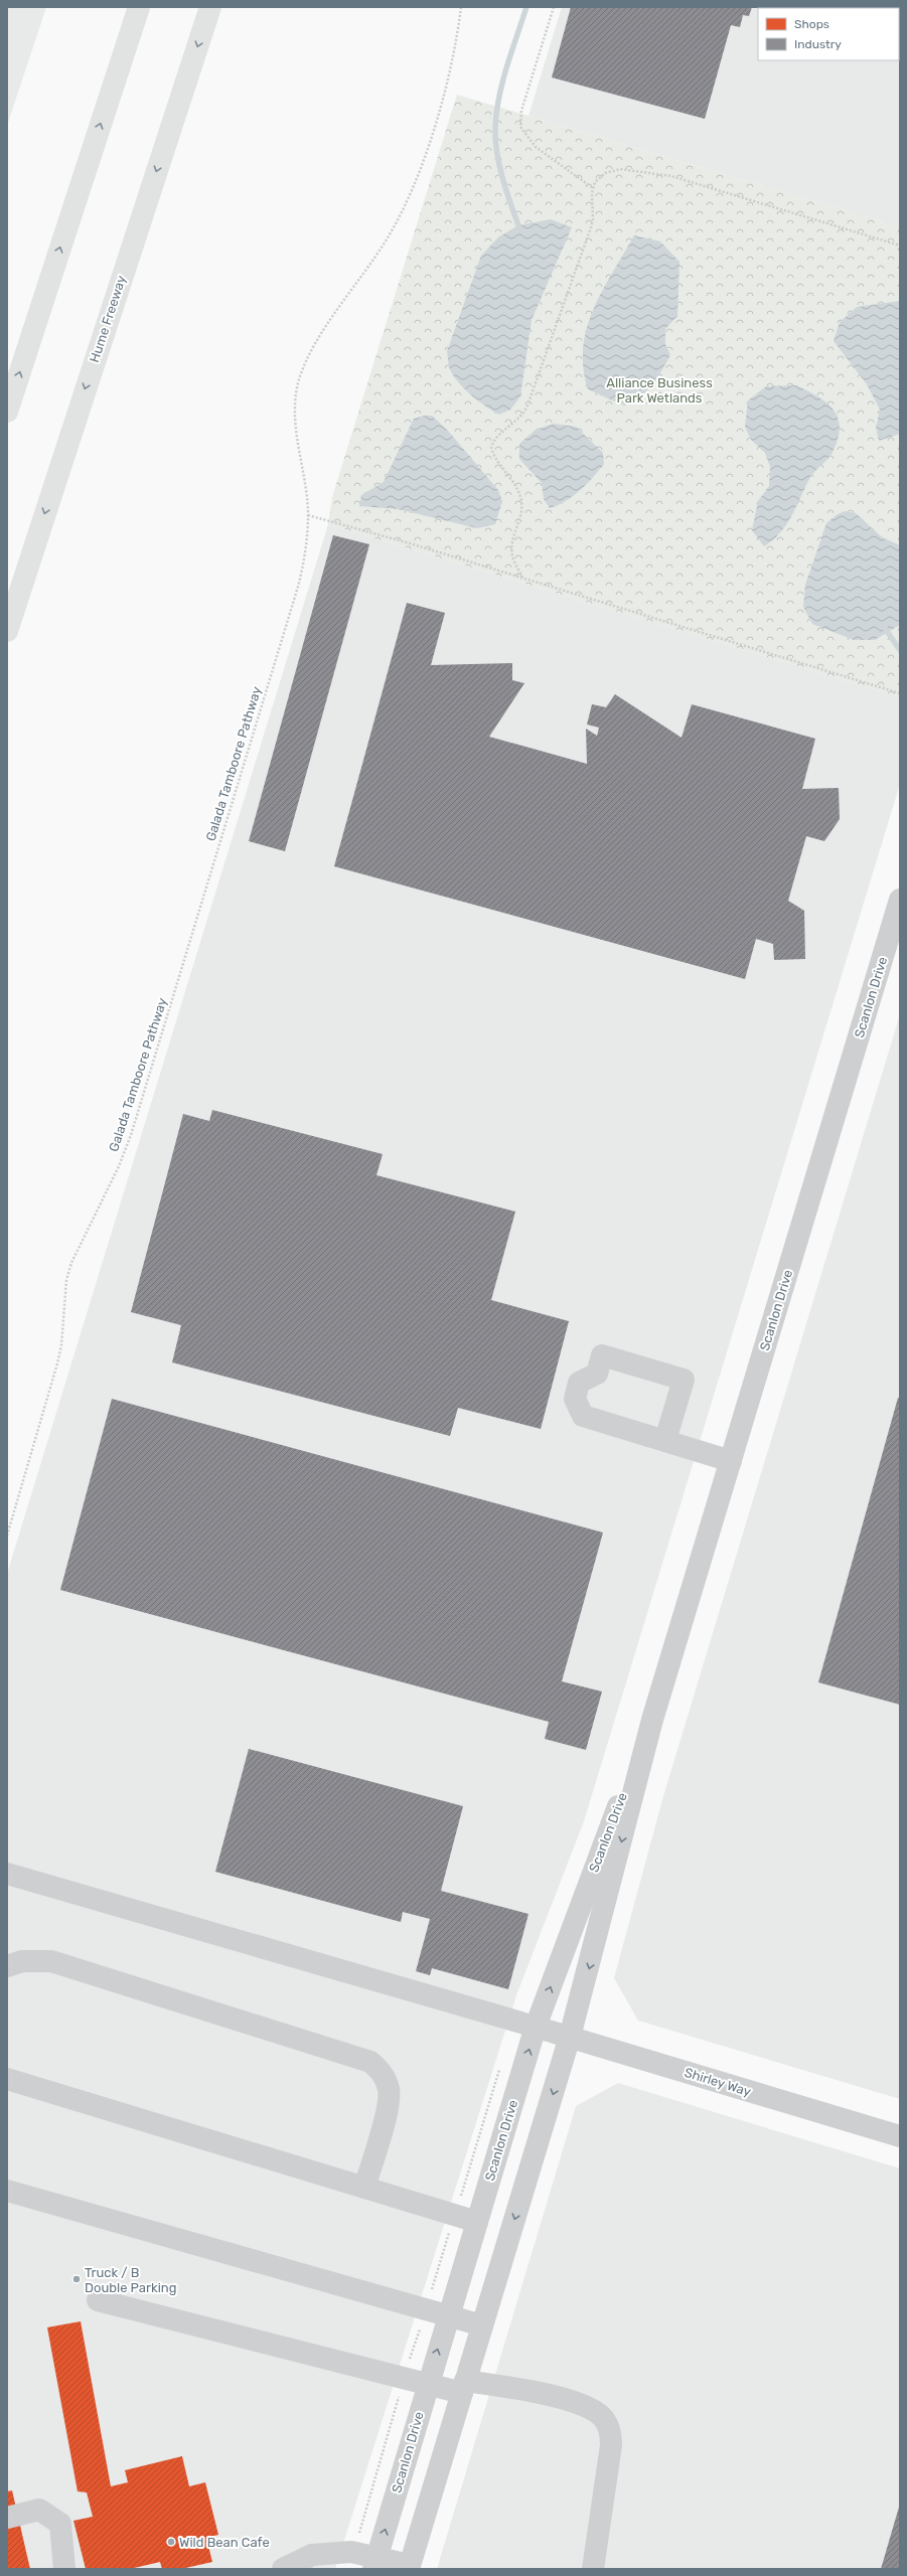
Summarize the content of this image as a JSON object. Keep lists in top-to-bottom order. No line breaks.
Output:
{"streets":{"highway":["Hume Freeway"],"street":["Scanlon Drive","Shirley Way"],"path":["Galada Tamboore Pathway"]},"crossings":[["Scanlon Drive","Shirley Way"]],"parks":["Alliance Business Park Wetlands"],"places":["Truck / B Double Parking","Wild Bean Cafe"],"legend":["Shops","Industry"]}
